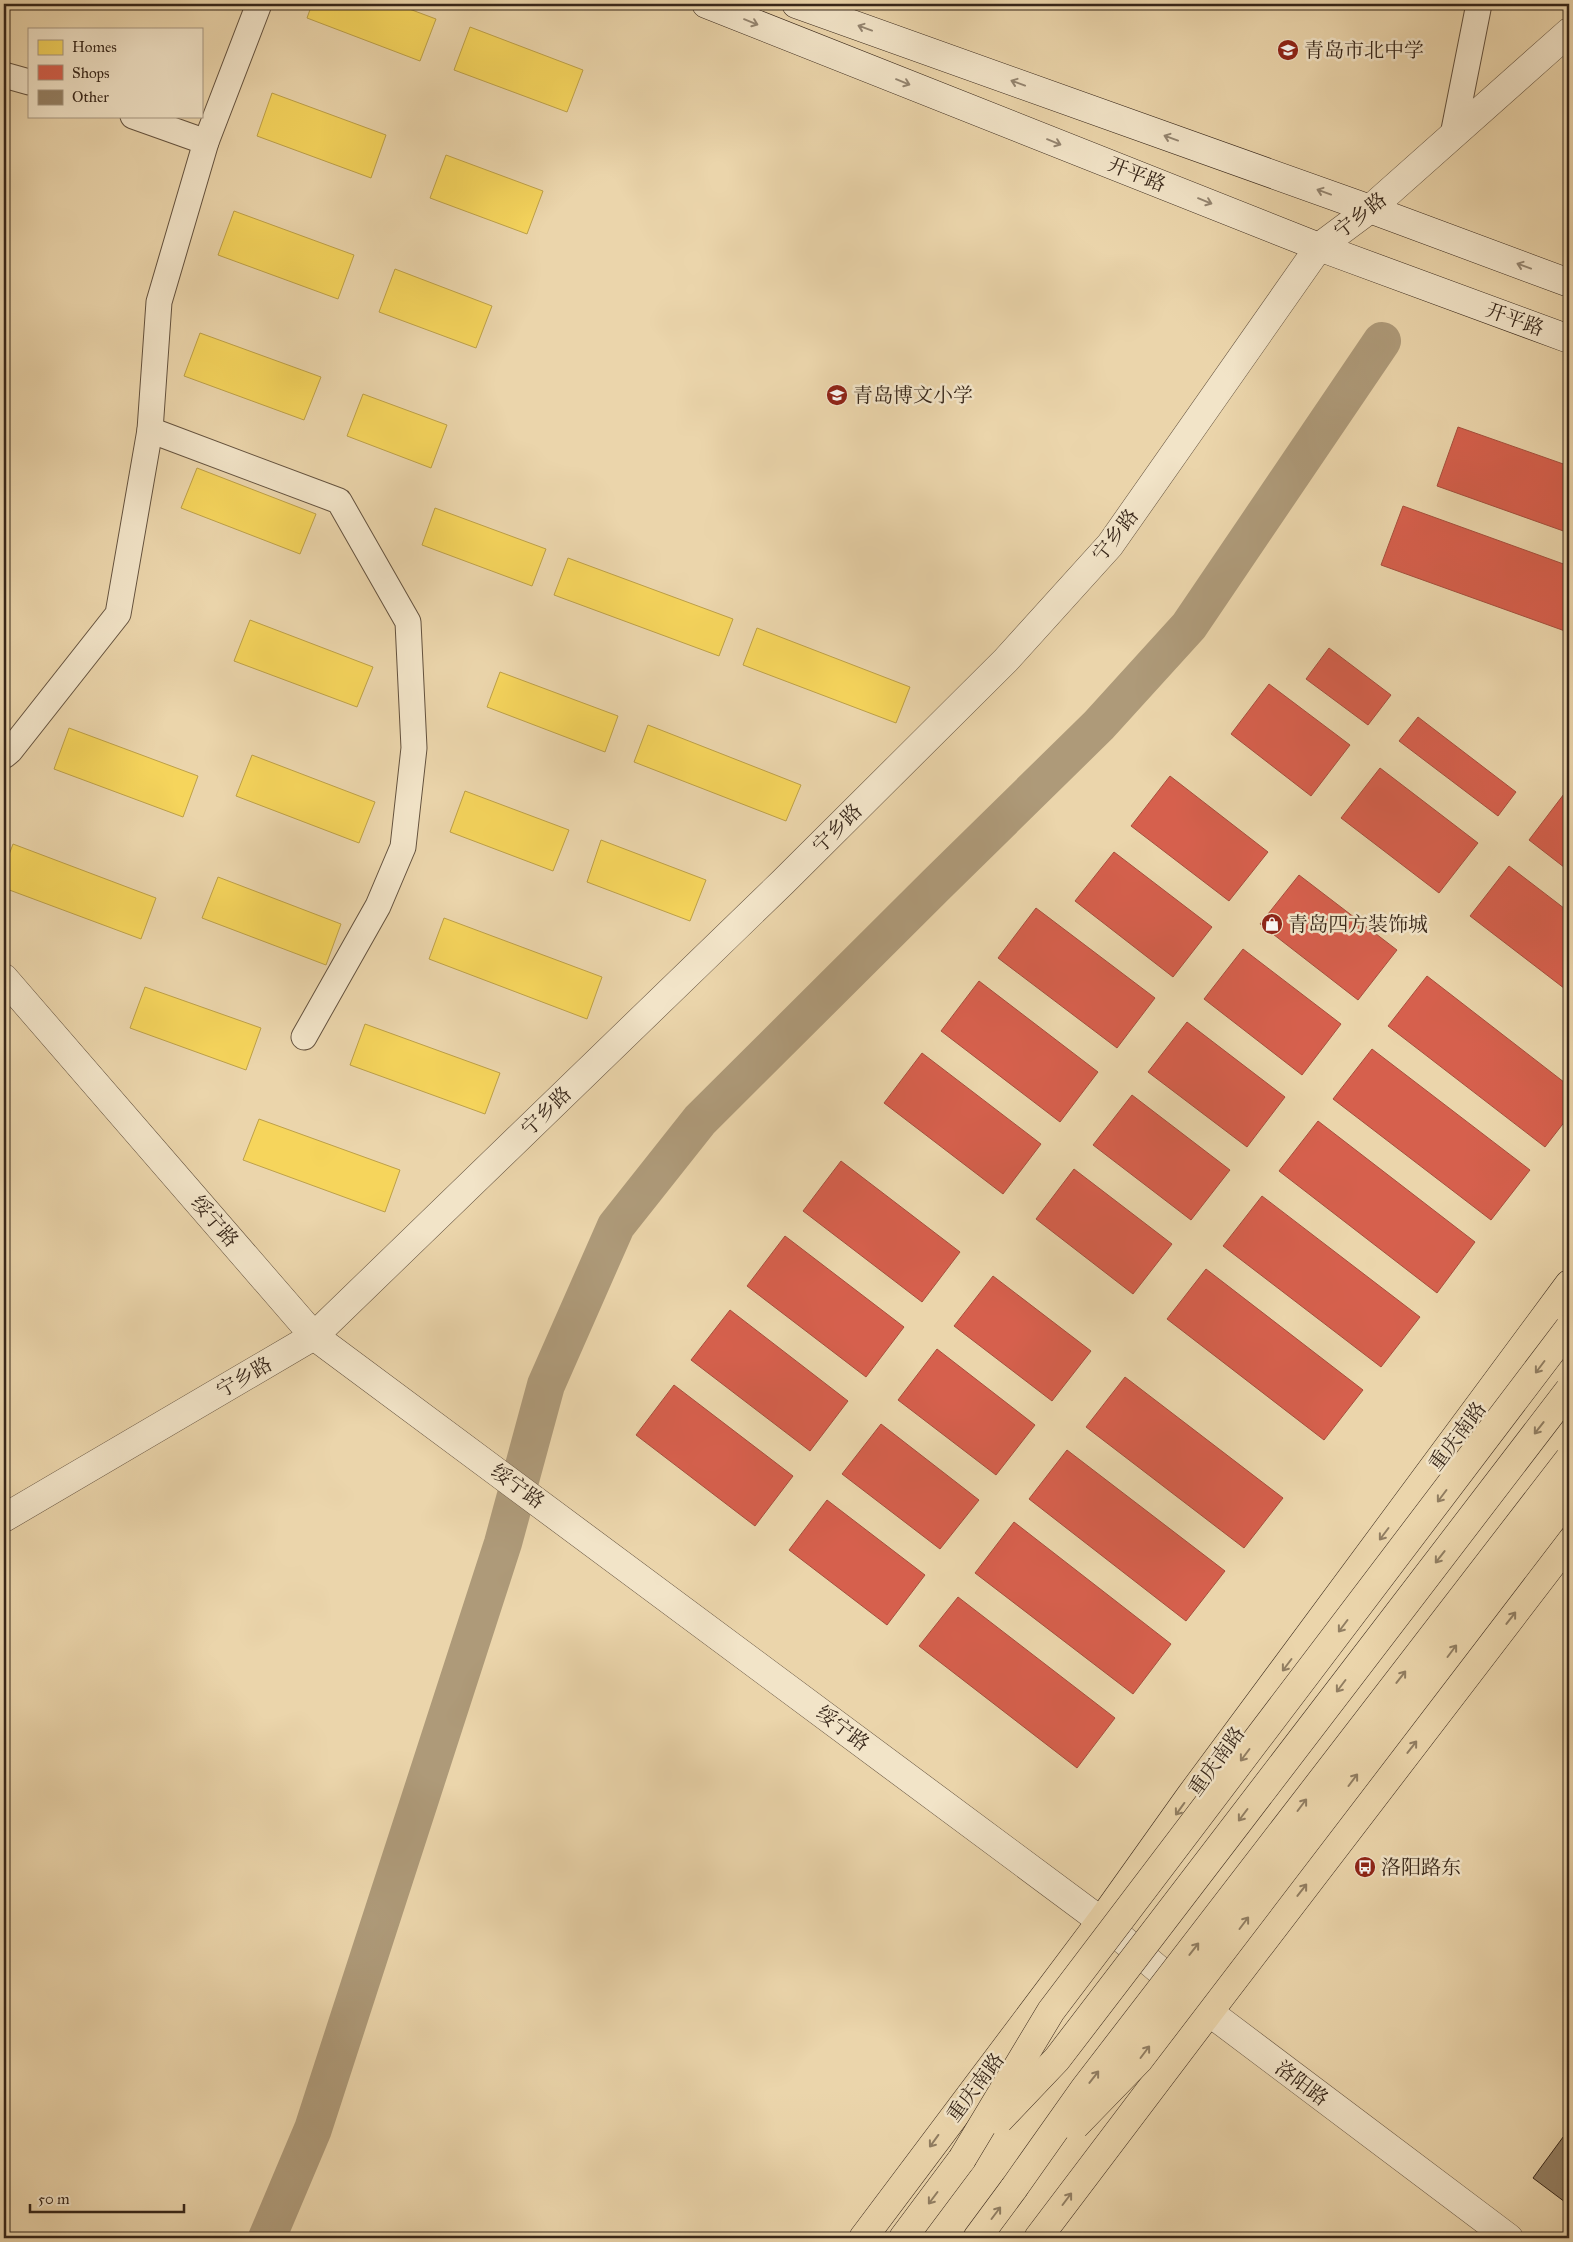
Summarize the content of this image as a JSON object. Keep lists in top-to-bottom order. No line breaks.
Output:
{"streets":{"main road":["重庆南路"],"street":["开平路","宁乡路","绥宁路","洛阳路"]},"crossings":[["开平路","宁乡路"],["宁乡路","绥宁路"],["绥宁路","重庆南路"],["绥宁路","洛阳路"],["重庆南路","洛阳路"]],"places":{"school or university":["青岛市北中学","青岛博文小学"],"shop":["青岛四方装饰城"],"bus stop":["洛阳路东"]},"legend":["Homes","Shops","Other"],"scale_bar":"50 m"}
